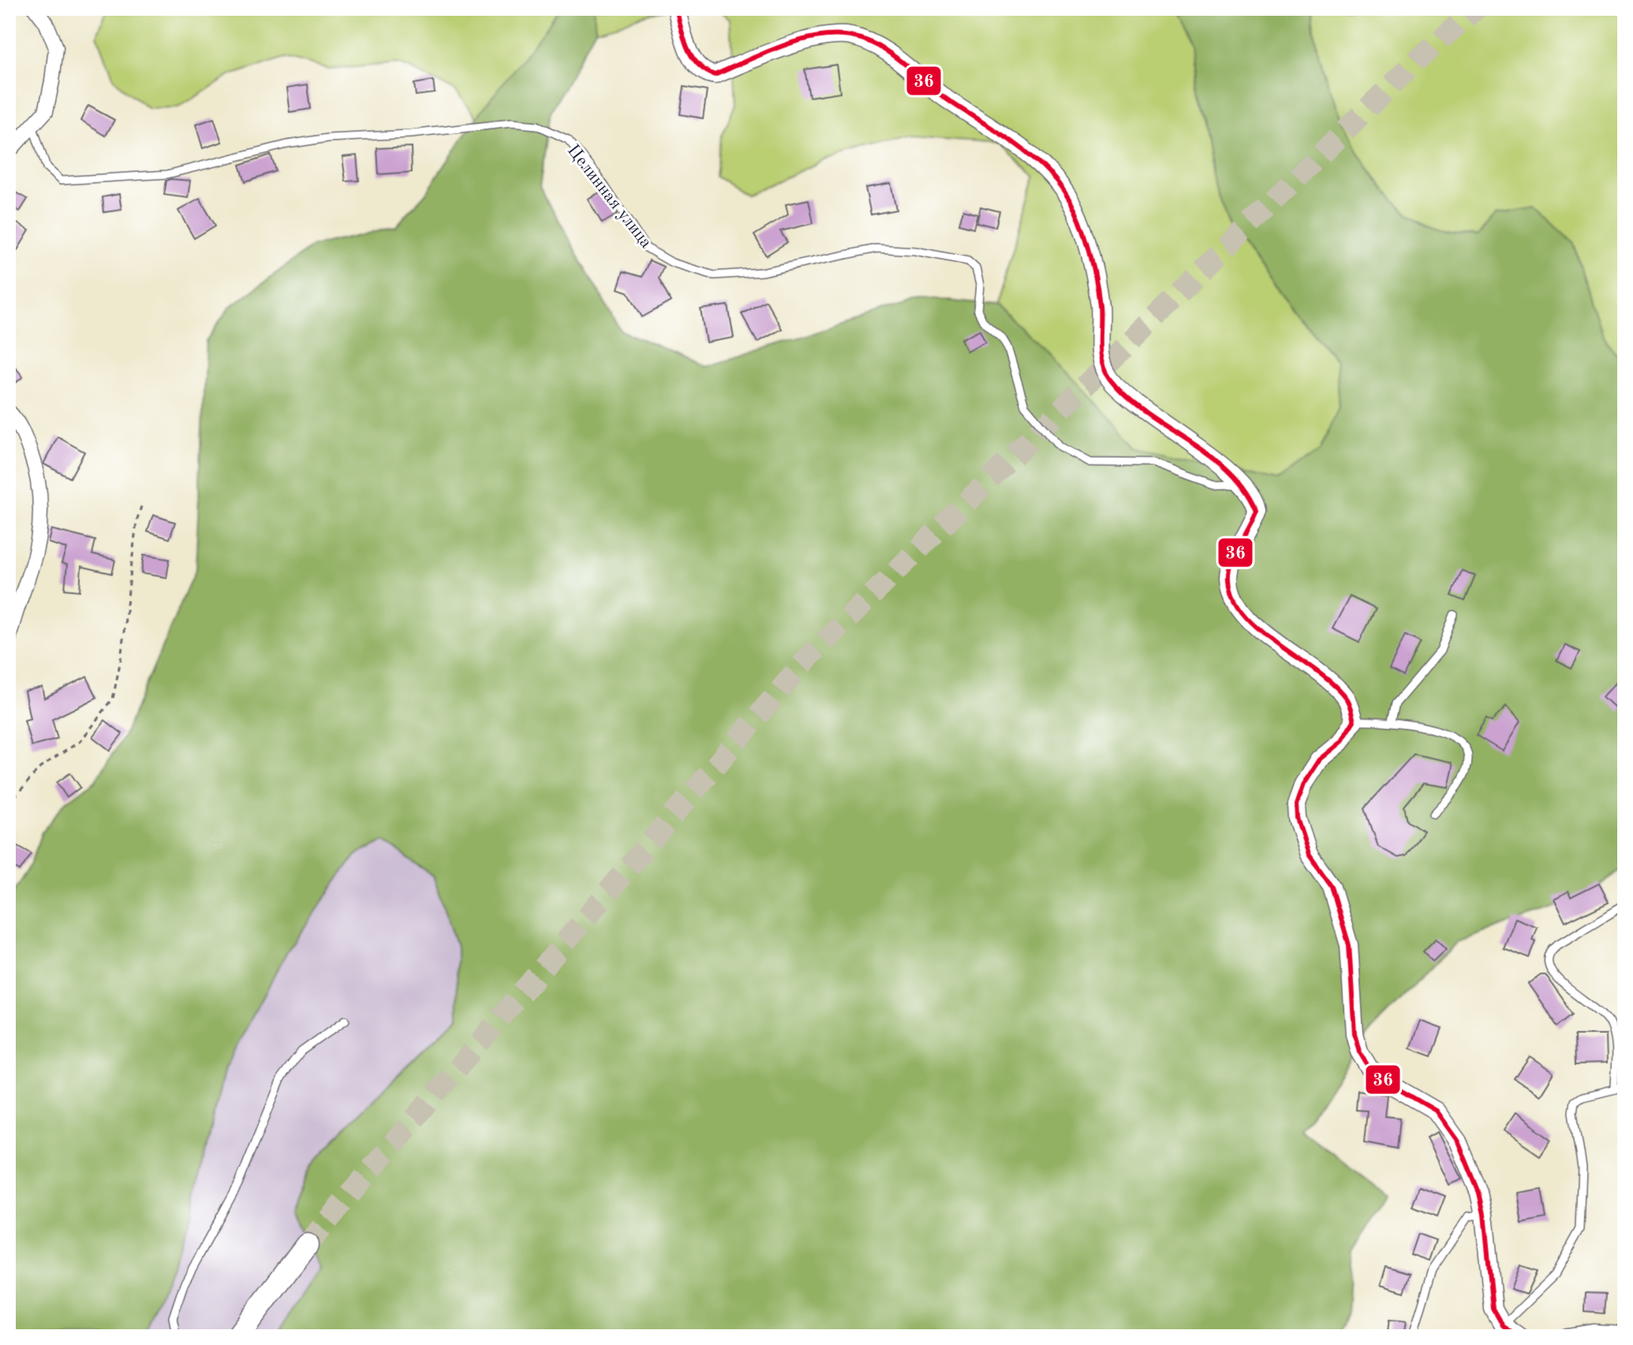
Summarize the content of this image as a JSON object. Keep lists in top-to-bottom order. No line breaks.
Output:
{"streets":{"lane":["Целинная улица"]},"lines":["transit line 36"]}
